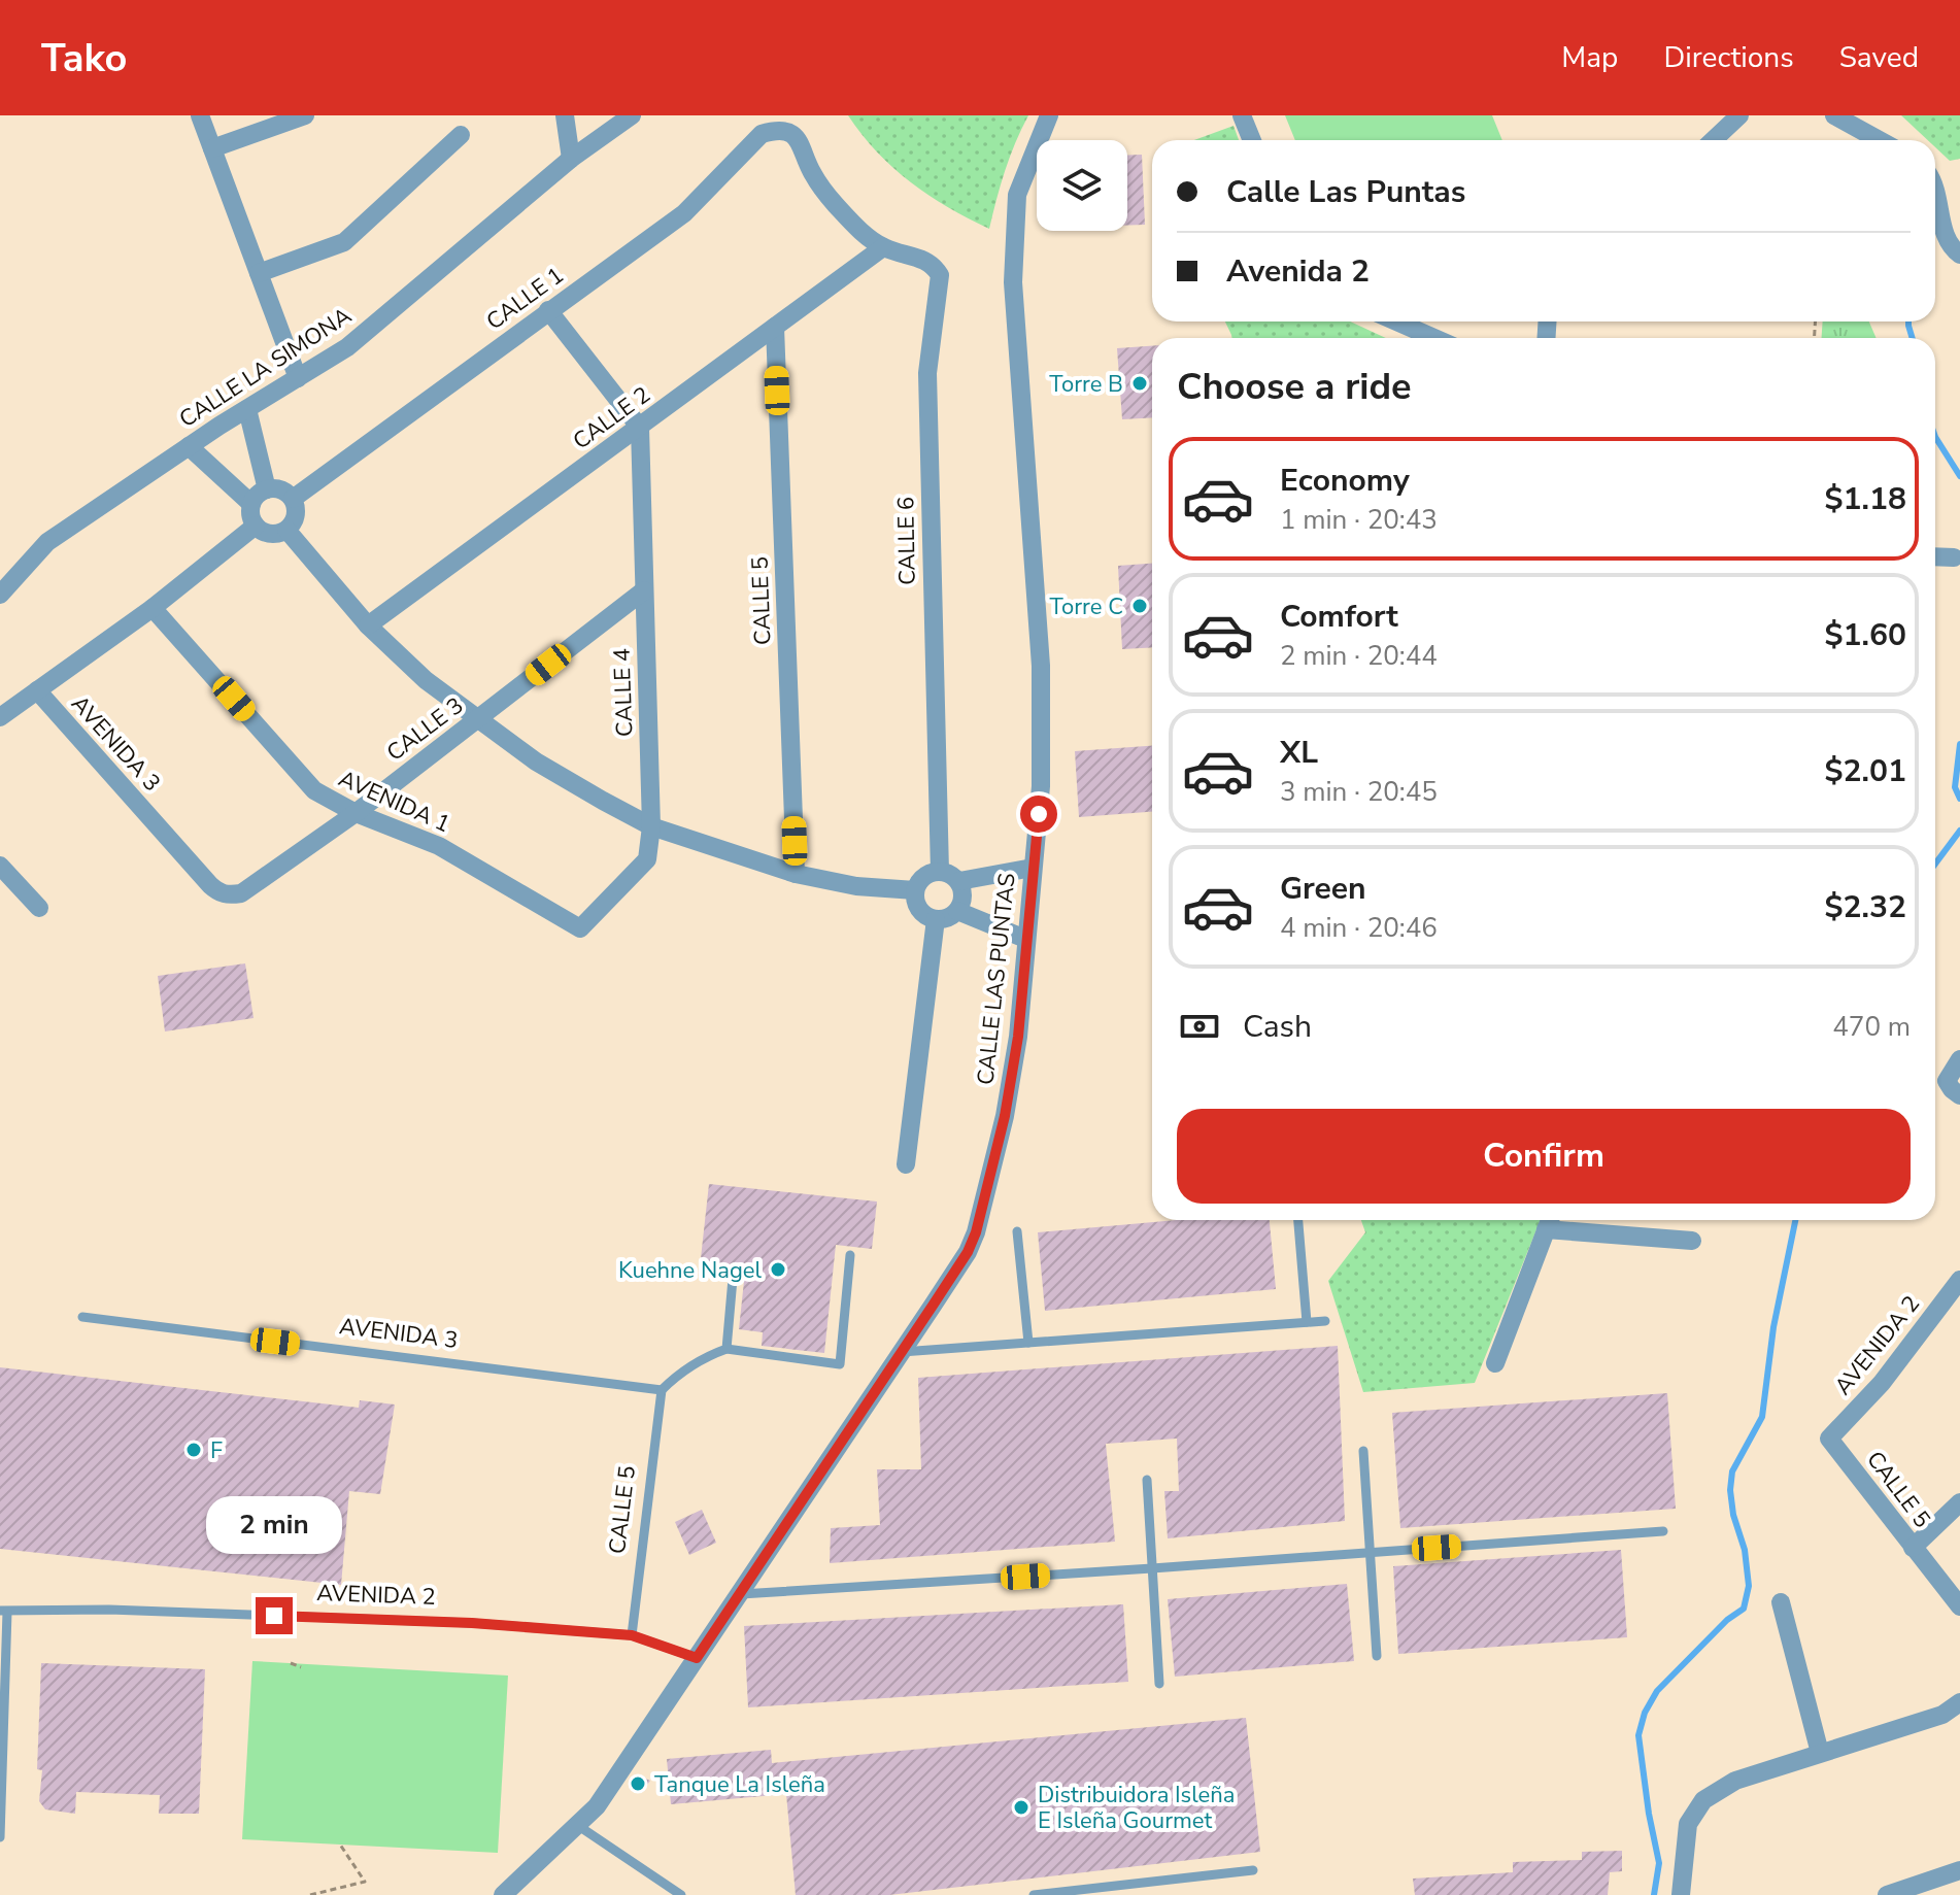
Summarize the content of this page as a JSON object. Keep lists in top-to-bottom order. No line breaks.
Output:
{"streets":{"street":["CALLE 1","CALLE LA SIMONA","CALLE 2","CALLE 6","CALLE 5","CALLE 4","CALLE 3","AVENIDA 3","AVENIDA 1","CALLE LAS PUNTAS","AVENIDA 2"]},"crossings":[["CALLE 1","CALLE 2"],["CALLE 1","CALLE 6"],["CALLE 2","CALLE 6"],["CALLE 2","CALLE 5"],["CALLE 2","CALLE 4"],["CALLE 5","AVENIDA 3"],["CALLE 5","AVENIDA 2"],["CALLE 4","CALLE 3"],["CALLE 4","AVENIDA 1"],["CALLE 3","AVENIDA 3"],["CALLE 3","AVENIDA 1"],["CALLE LAS PUNTAS","AVENIDA 2"]],"places":["Torre B","Torre C","Kuehne Nagel","F","Tanque La Isleña","Distribuidora Isleña E Isleña Gourmet"],"page":{"header":"Tako","nav":["Map","Directions","Saved"],"banner":["Calle Las Puntas","Avenida 2"],"heading":"Choose a ride","list":[{"name":"Economy","note":"1 min · 20:43","value":"$1.18"},{"name":"Comfort","note":"2 min · 20:44","value":"$1.60"},{"name":"XL","note":"3 min · 20:45","value":"$2.01"},{"name":"Green","note":"4 min · 20:46","value":"$2.32"}],"pay":["Cash","470 m"],"buttons":"Confirm","bubble":"2 min"}}
